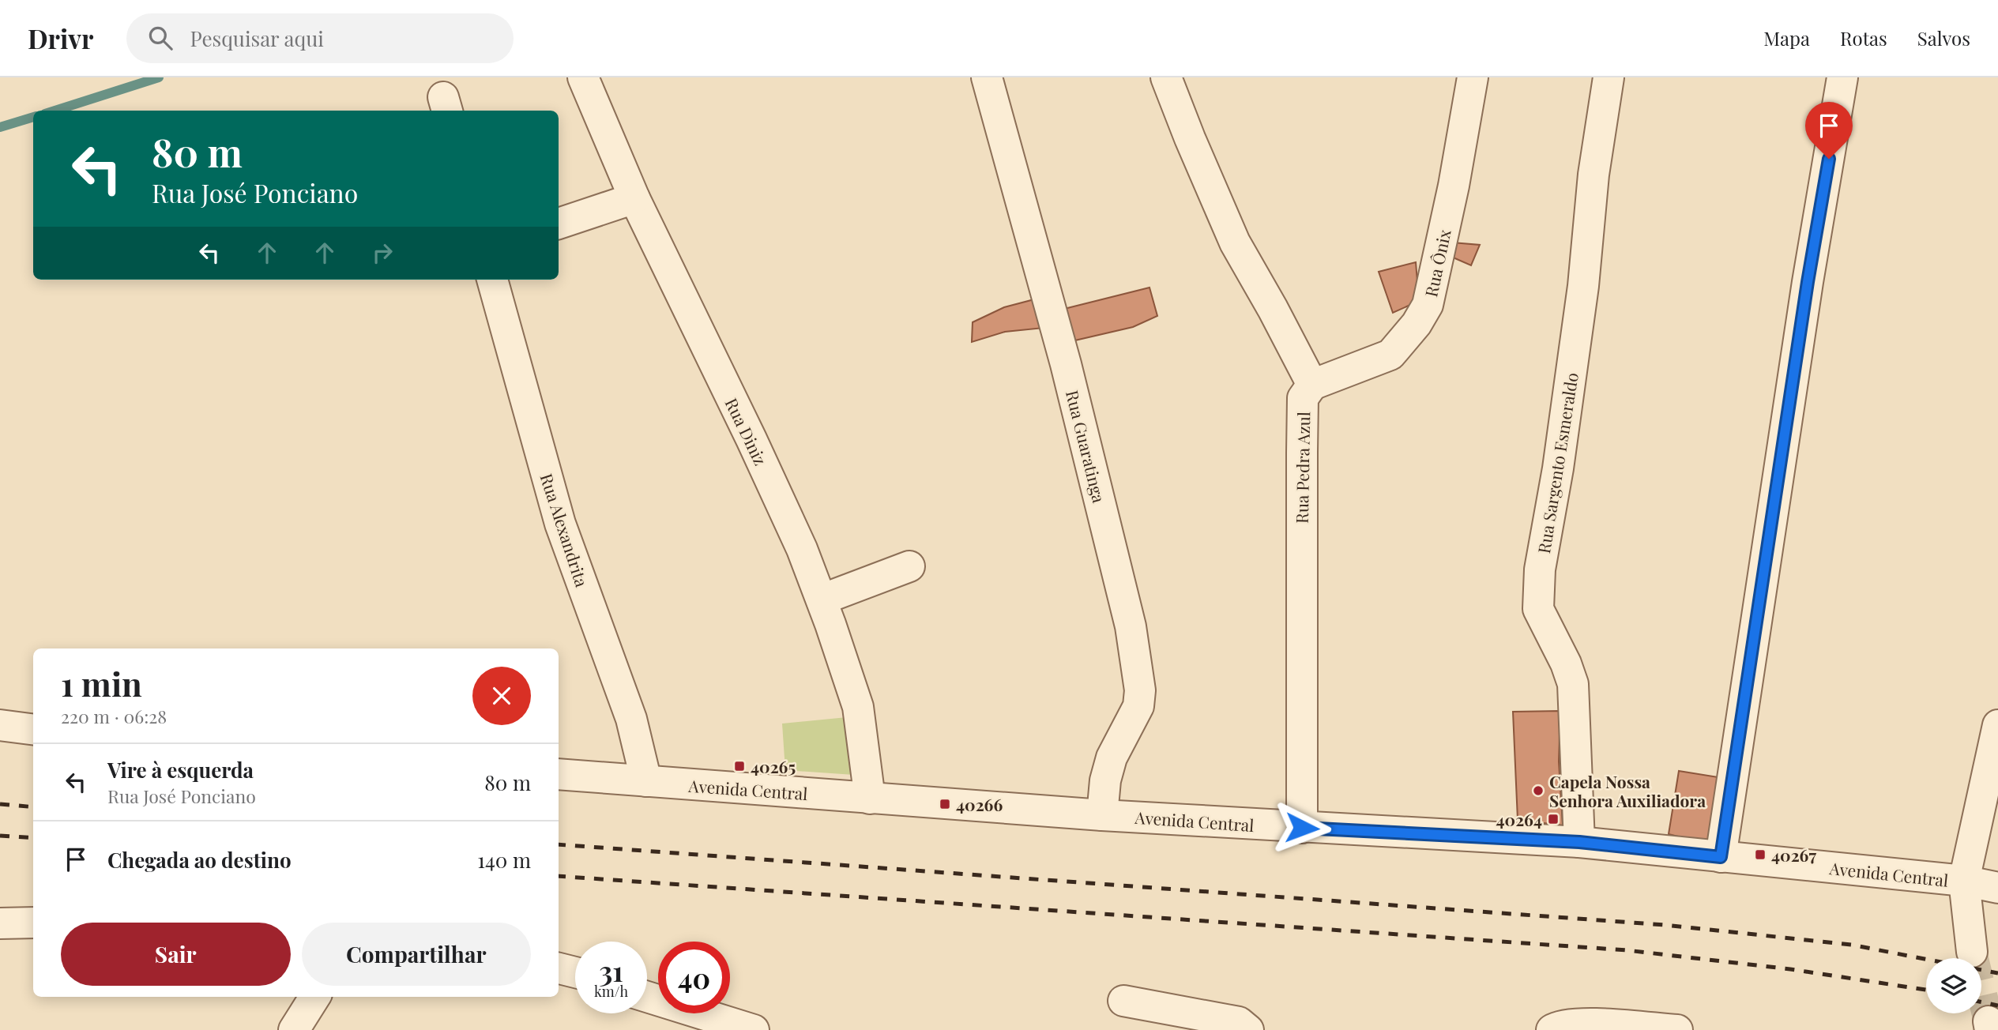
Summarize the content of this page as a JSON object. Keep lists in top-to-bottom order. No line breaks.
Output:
{"streets":{"street":["Rua Ônix","Rua Diniz","Rua Guaratinga","Rua Sargento Esmeraldo","Rua Pedra Azul","Rua Alexandrita","Avenida Central"]},"crossings":[["Rua Ônix","Rua Pedra Azul"],["Rua Diniz","Avenida Central"],["Rua Guaratinga","Avenida Central"],["Rua Sargento Esmeraldo","Avenida Central"],["Rua Pedra Azul","Avenida Central"],["Rua Alexandrita","Avenida Central"]],"places":{"transit":["40265","40266","40264","40267"],"other":["Capela Nossa Senhora Auxiliadora"]},"page":{"header":"Drivr","search":"Pesquisar aqui","nav":["Mapa","Rotas","Salvos"],"turn":["80 m","Rua José Ponciano"],"heading":["1 min","220 m · 06:28"],"list":[{"name":"Vire à esquerda","note":"Rua José Ponciano","value":"80 m"},{"name":"Chegada ao destino","value":"140 m"}],"buttons":["Sair","Compartilhar"],"speed":"31 km/h","limit":"40"}}
